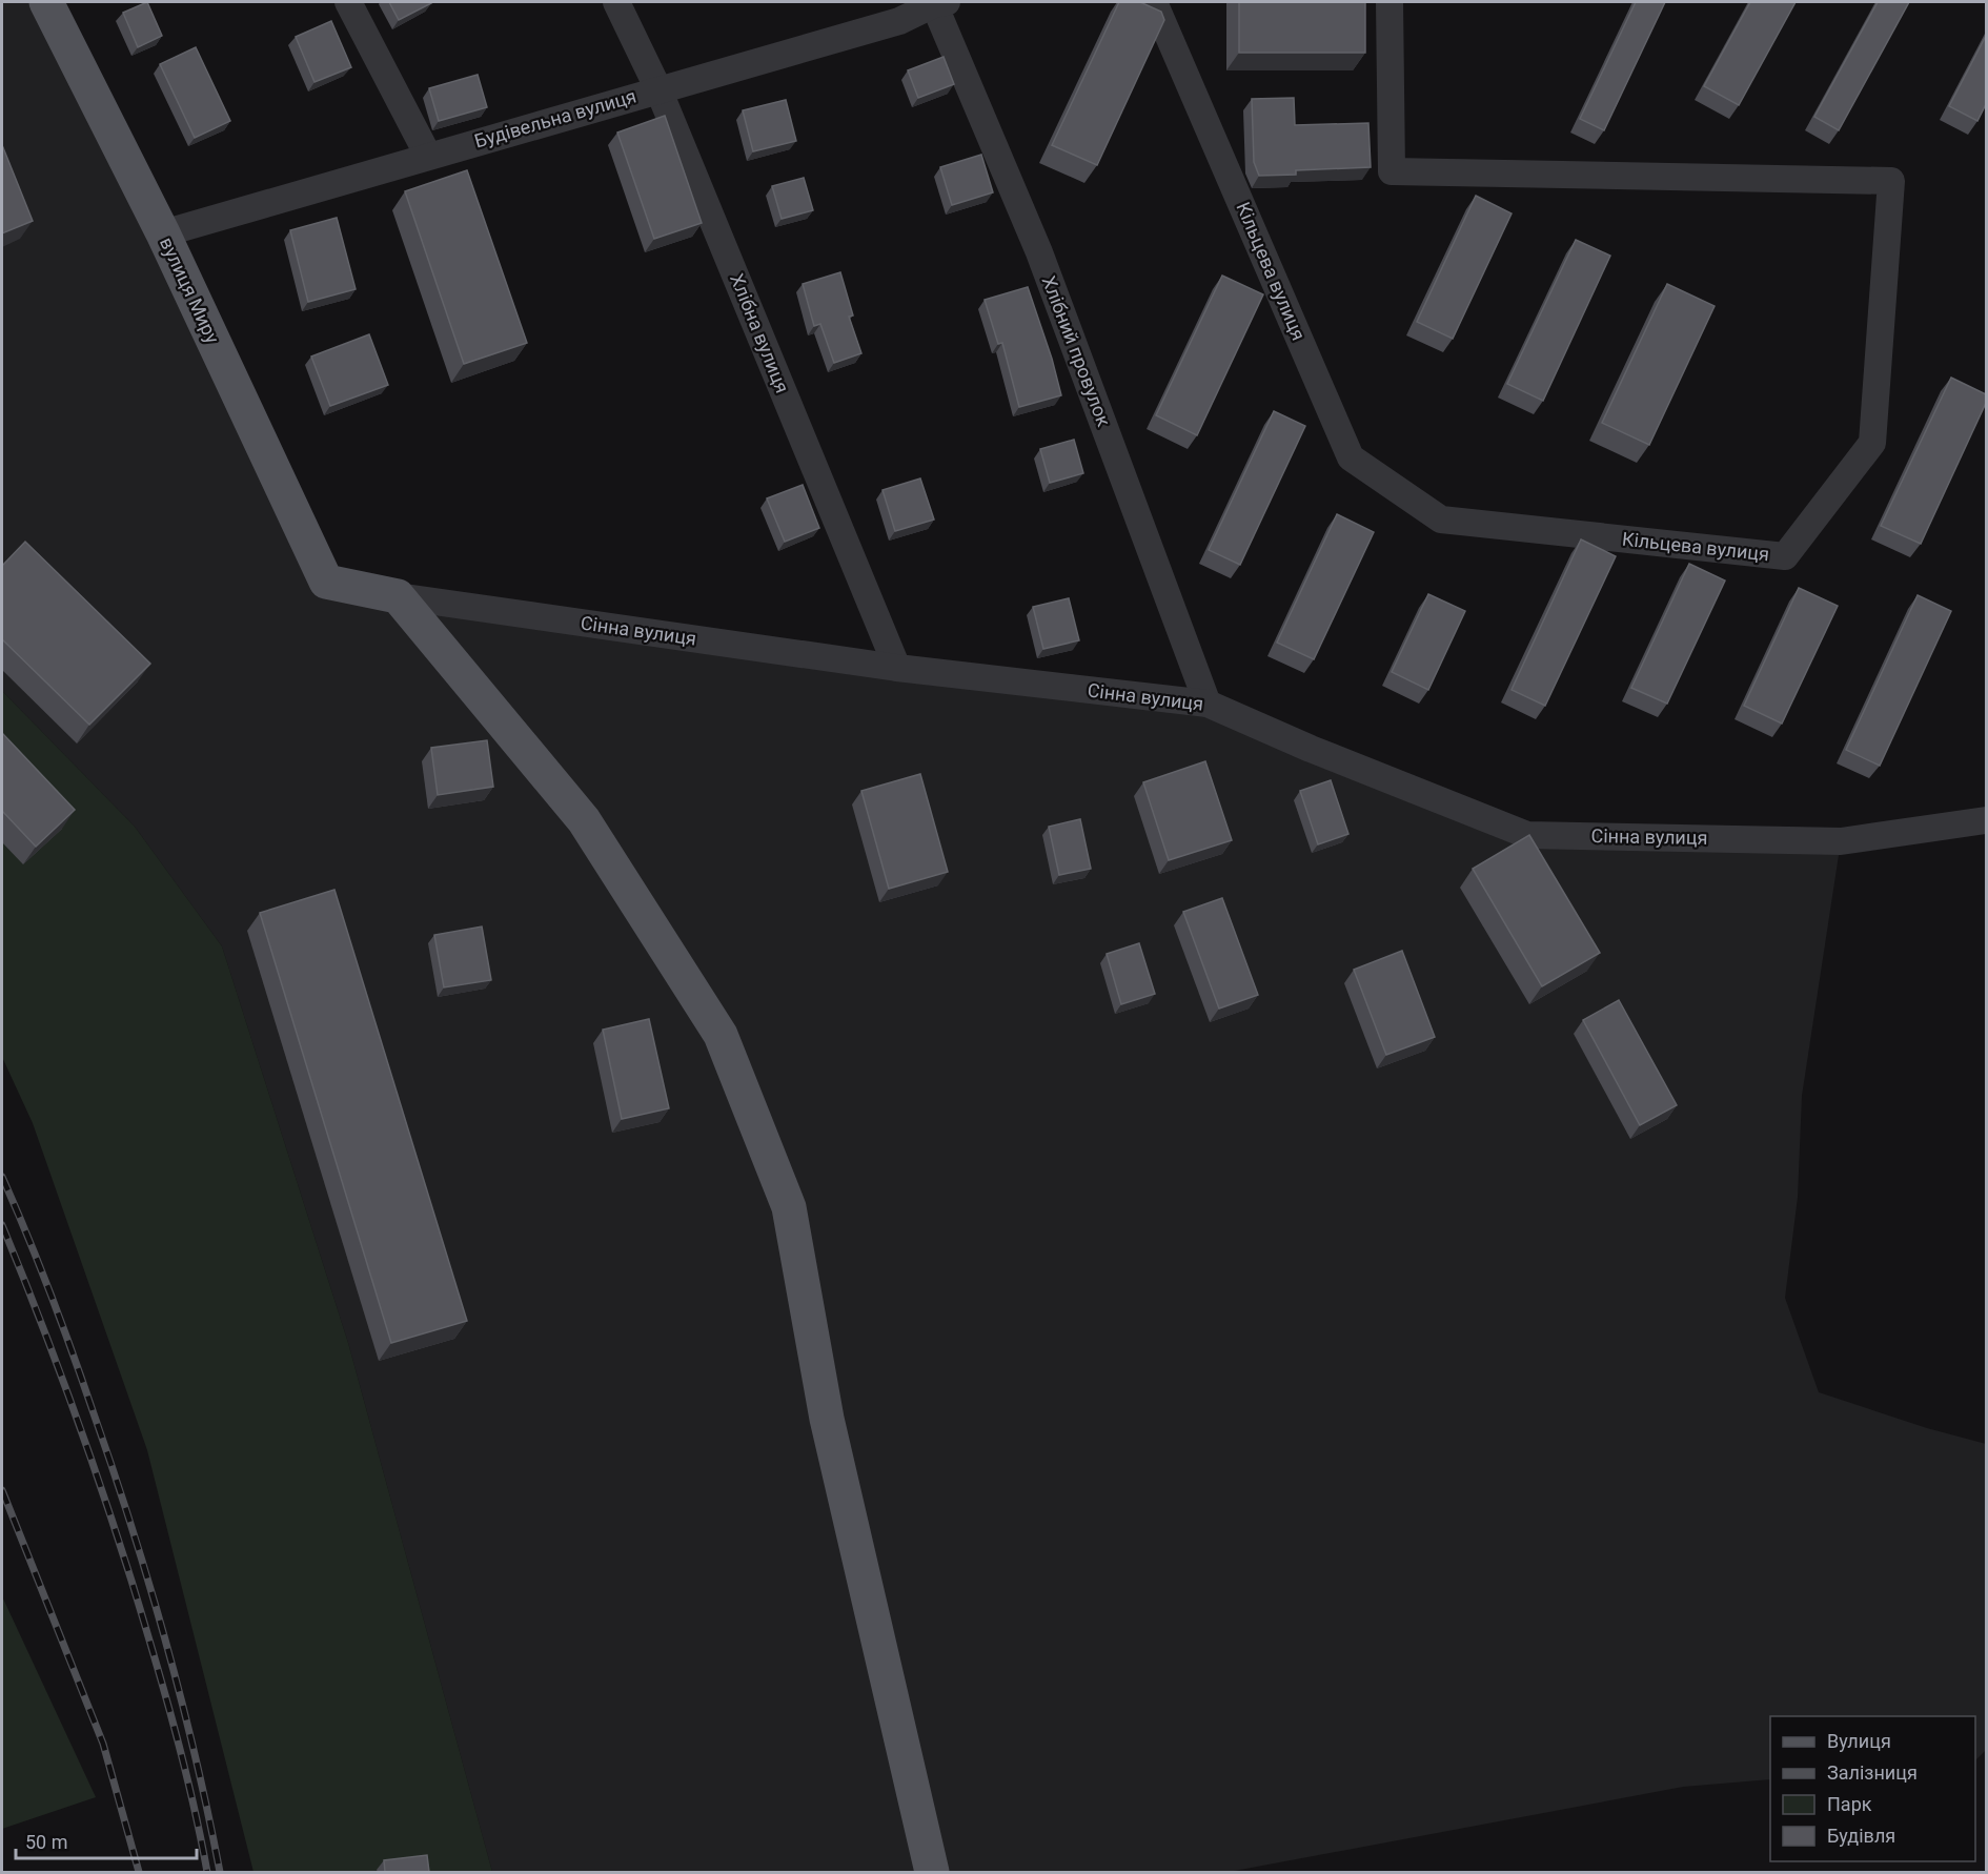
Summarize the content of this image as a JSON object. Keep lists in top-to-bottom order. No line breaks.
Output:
{"streets":{"main road":["вулиця Миру"],"street":["Будівельна вулиця","Кільцева вулиця","Хлібна вулиця","Хлібний провулок","Сінна вулиця"]},"crossings":[["Будівельна вулиця","вулиця Миру"],["Будівельна вулиця","Хлібна вулиця"],["Будівельна вулиця","Хлібний провулок"],["вулиця Миру","Сінна вулиця"],["Хлібна вулиця","Сінна вулиця"],["Хлібний провулок","Сінна вулиця"]],"legend":["Вулиця","Залізниця","Парк","Будівля"],"scale_bar":"50 m"}
